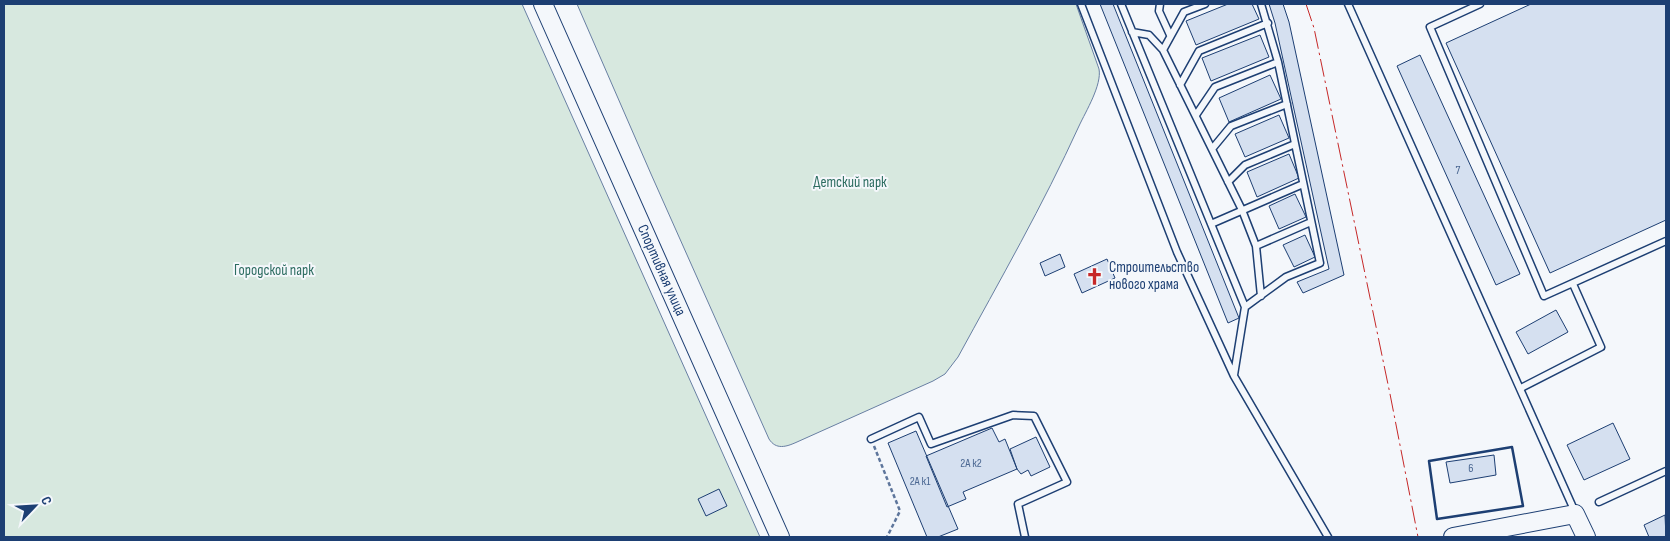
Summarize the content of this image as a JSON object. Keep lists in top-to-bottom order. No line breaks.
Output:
{"streets":{"street":["Спортивная улица"]},"parks":["Детский парк","Городской парк"],"places":{"church":["Строительство нового храма"]},"house_numbers":["7","2А к2","6","2А к1"],"north":"top right"}
